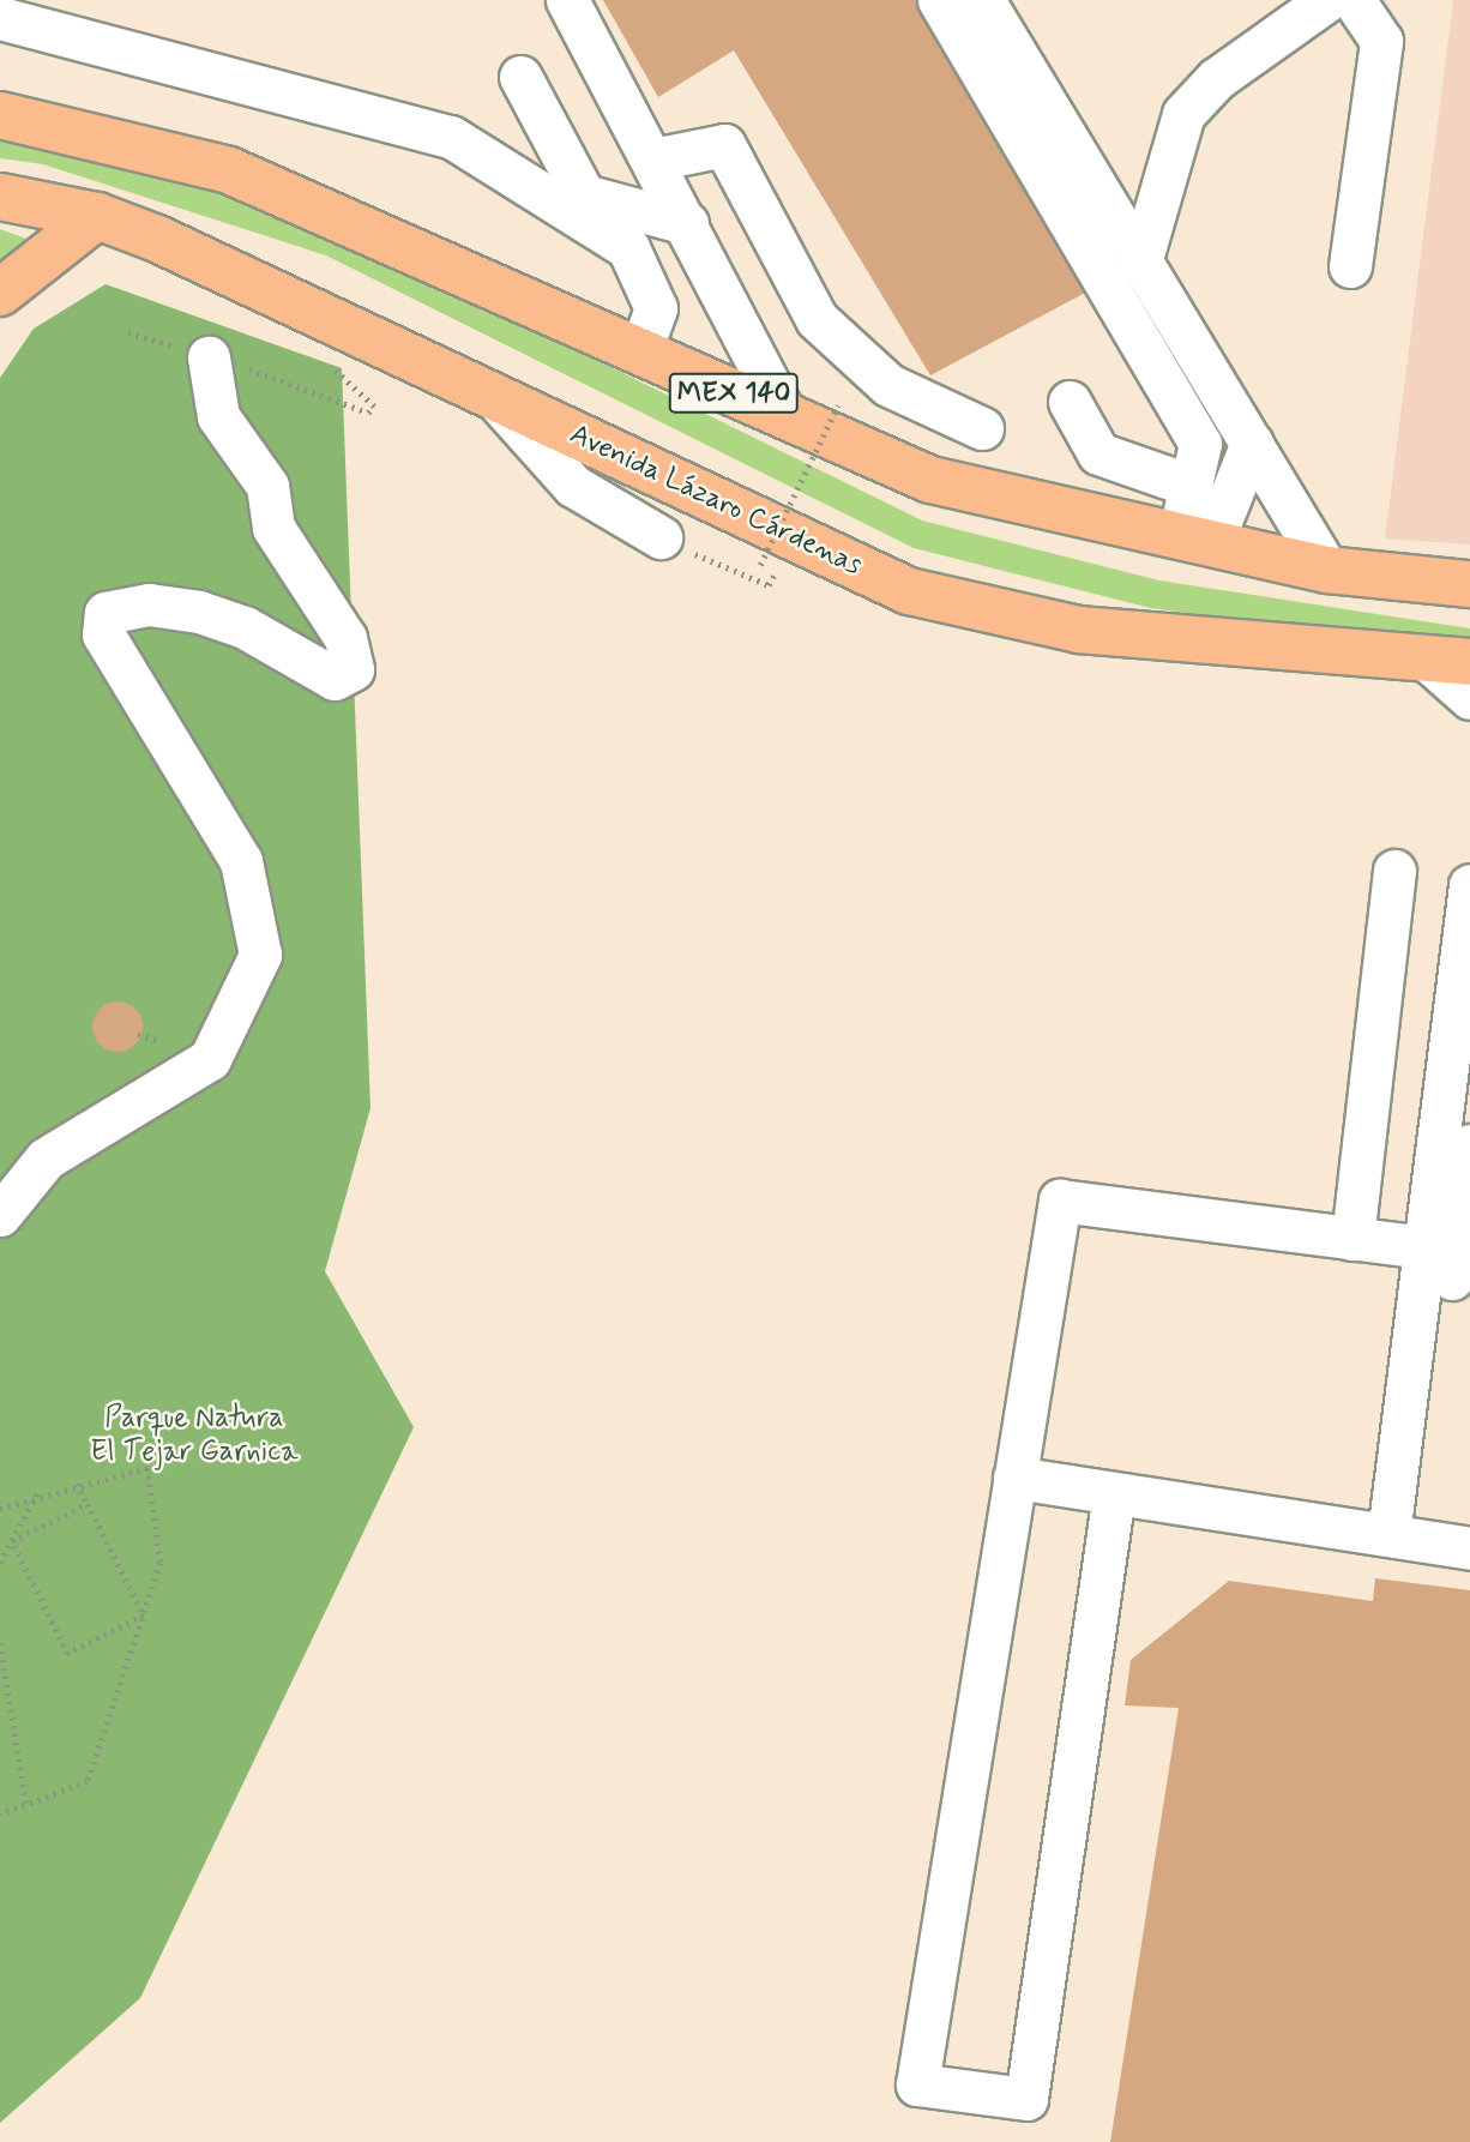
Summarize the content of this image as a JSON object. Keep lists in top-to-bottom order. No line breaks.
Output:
{"streets":{"highway":["MEX 140","Avenida Lázaro Cárdenas"]},"parks":["Parque Natura El Tejar Garnica"]}
